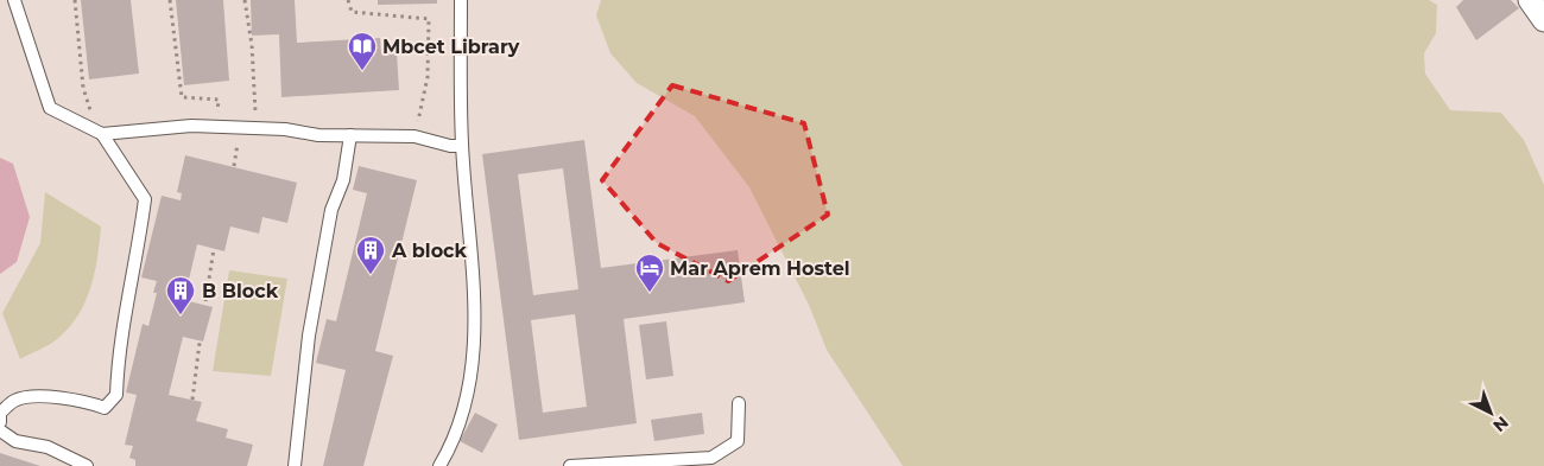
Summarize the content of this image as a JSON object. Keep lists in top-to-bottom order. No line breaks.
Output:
{"places":{"library":["Mbcet Library"],"building":["A block","B Block"],"hotel":["Mar Aprem Hostel"]},"north":"bottom right"}
